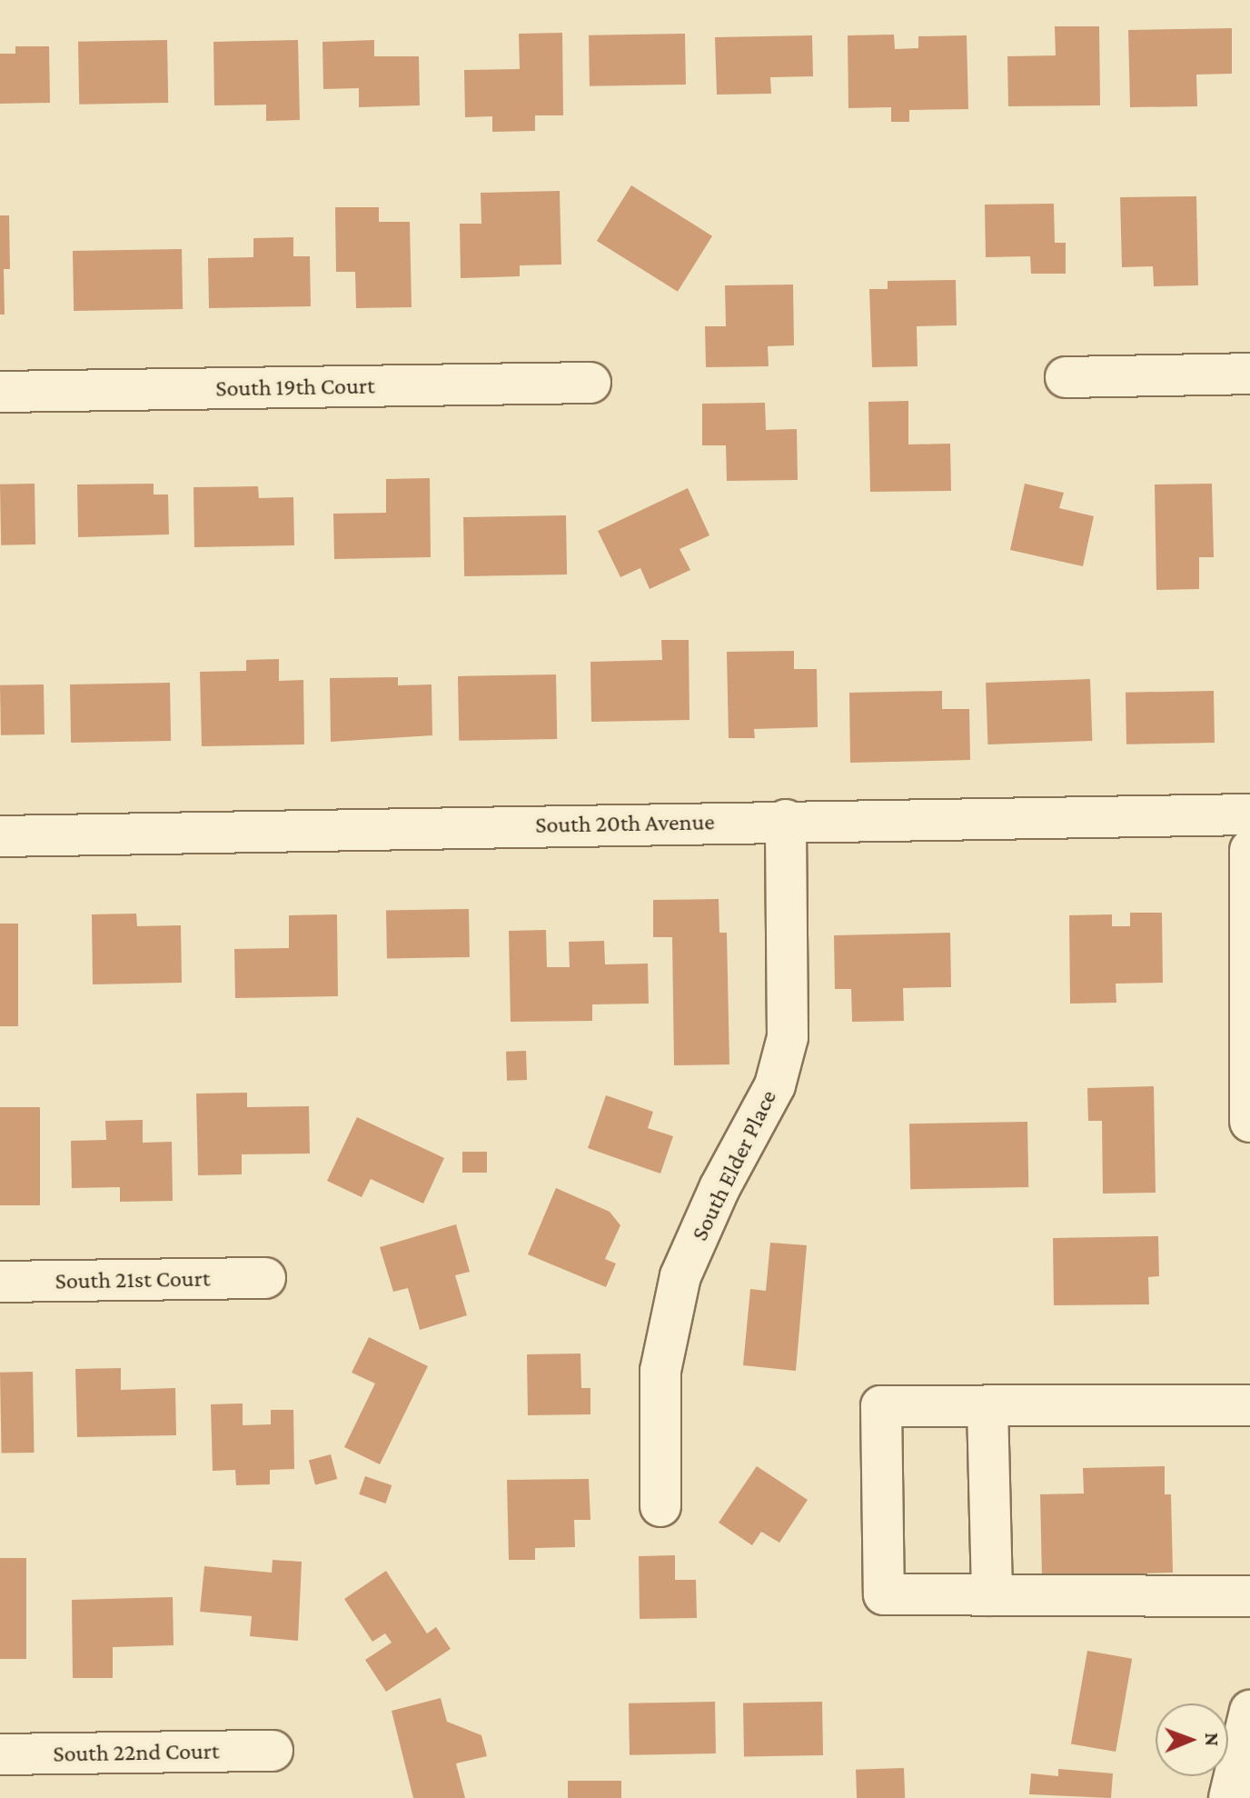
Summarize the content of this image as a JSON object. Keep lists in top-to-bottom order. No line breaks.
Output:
{"streets":{"street":["South 19th Court","South 20th Avenue","South Elder Place","South 21st Court","South 22nd Court"]},"crossings":[["South 20th Avenue","South Elder Place"]],"north":"right"}
